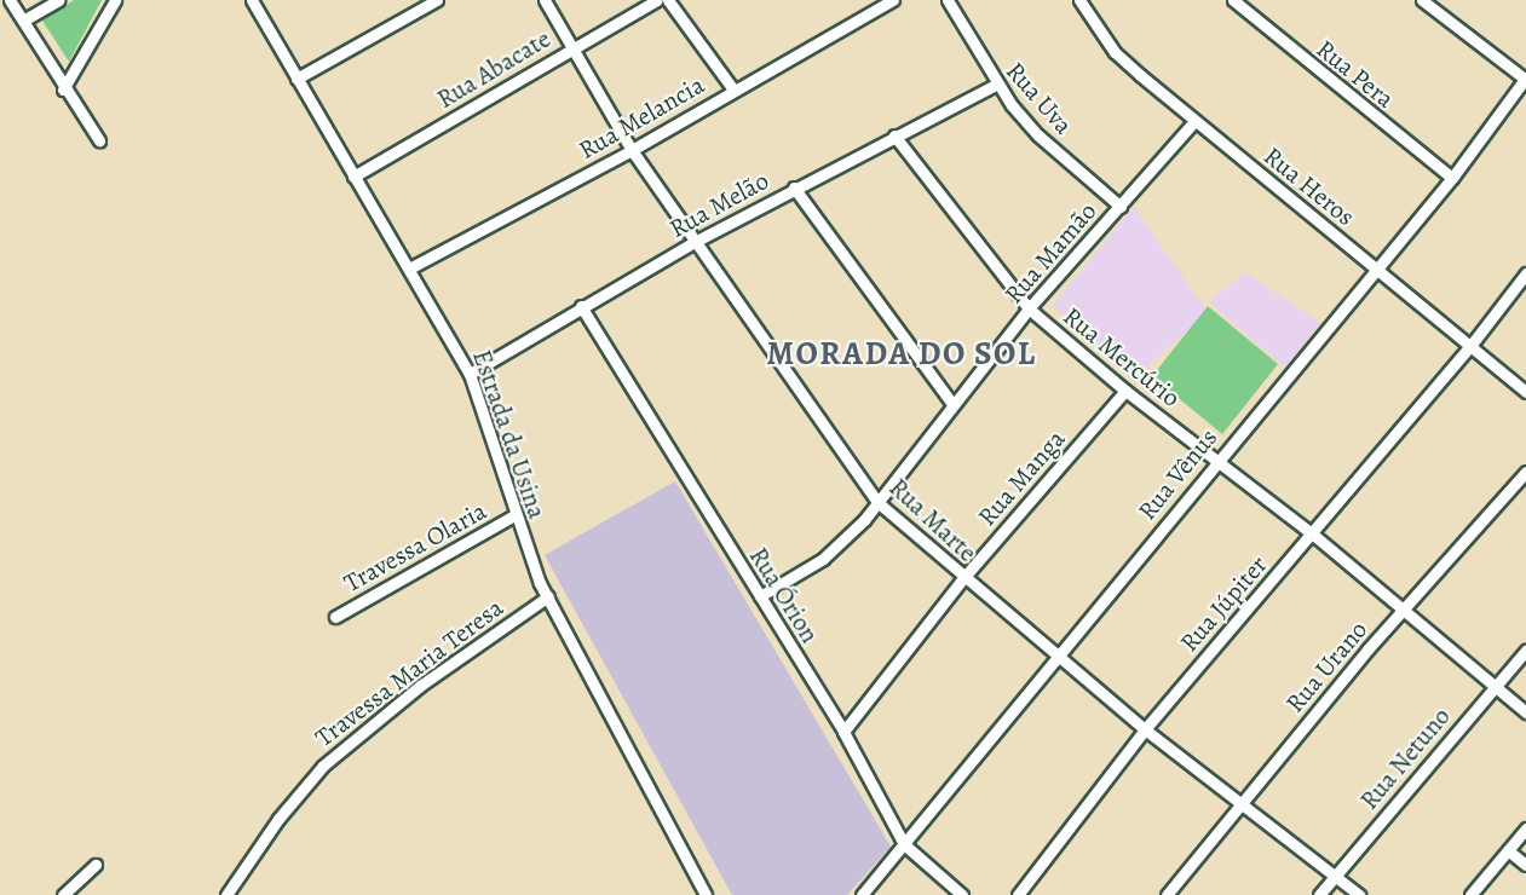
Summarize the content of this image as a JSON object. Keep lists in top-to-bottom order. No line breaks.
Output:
{"streets":{"street":["Rua Abacate","Rua Pera","Rua Uva","Rua Melancia","Rua Heros","Rua Melão","Rua Mamão","Rua Mercúrio","Estrada da Usina","Rua Vênus","Rua Manga","Rua Marte","Travessa Olaria","Rua Órion","Rua Júpiter","Rua Urano","Travessa Maria Teresa","Rua Netuno"]},"crossings":[["Rua Abacate","Estrada da Usina"],["Rua Abacate","Rua Marte"],["Rua Pera","Rua Vênus"],["Rua Uva","Rua Melão"],["Rua Uva","Rua Mamão"],["Rua Melancia","Estrada da Usina"],["Rua Melancia","Rua Marte"],["Rua Heros","Rua Mamão"],["Rua Heros","Rua Vênus"],["Rua Heros","Rua Júpiter"],["Rua Melão","Rua Mercúrio"],["Rua Melão","Estrada da Usina"],["Rua Melão","Rua Marte"],["Rua Melão","Rua Órion"],["Rua Mamão","Rua Mercúrio"],["Rua Mamão","Rua Marte"],["Rua Mamão","Rua Órion"],["Rua Mercúrio","Rua Vênus"],["Rua Mercúrio","Rua Manga"],["Rua Mercúrio","Rua Júpiter"],["Rua Mercúrio","Rua Urano"],["Rua Mercúrio","Rua Netuno"],["Estrada da Usina","Travessa Olaria"],["Estrada da Usina","Travessa Maria Teresa"],["Rua Vênus","Rua Marte"],["Rua Vênus","Rua Órion"],["Rua Manga","Rua Marte"],["Rua Manga","Rua Órion"],["Rua Marte","Rua Júpiter"],["Rua Marte","Rua Urano"],["Rua Marte","Rua Netuno"]],"districts":["MORADA DO SOL"]}
